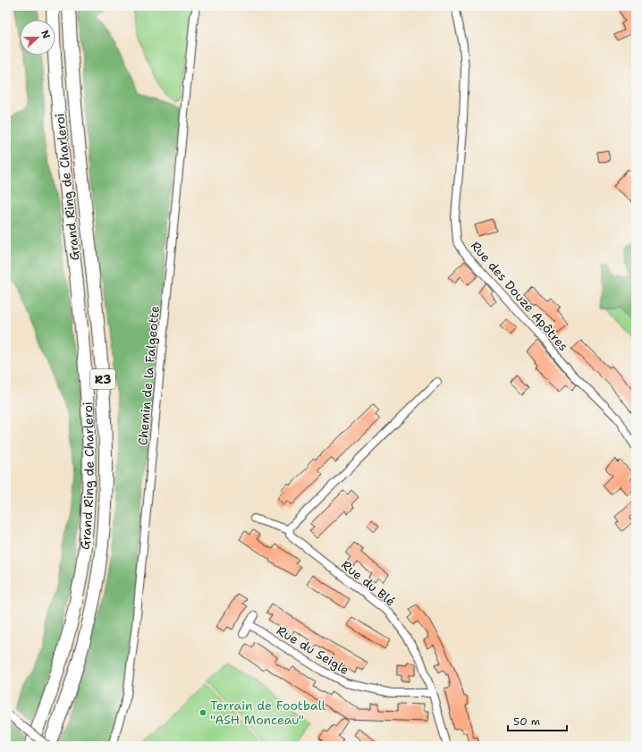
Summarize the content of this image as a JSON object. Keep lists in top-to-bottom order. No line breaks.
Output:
{"streets":{"highway":["Grand Ring de Charleroi","R3"],"street":["Rue des Douze Apôtres","Chemin de la Falgeotte","Rue du Blé","Rue du Seigle"]},"crossings":[["Rue du Blé","Rue du Seigle"]],"places":["Terrain de Football \"ASH Monceau\""],"scale_bar":"50 m","north":"right"}
